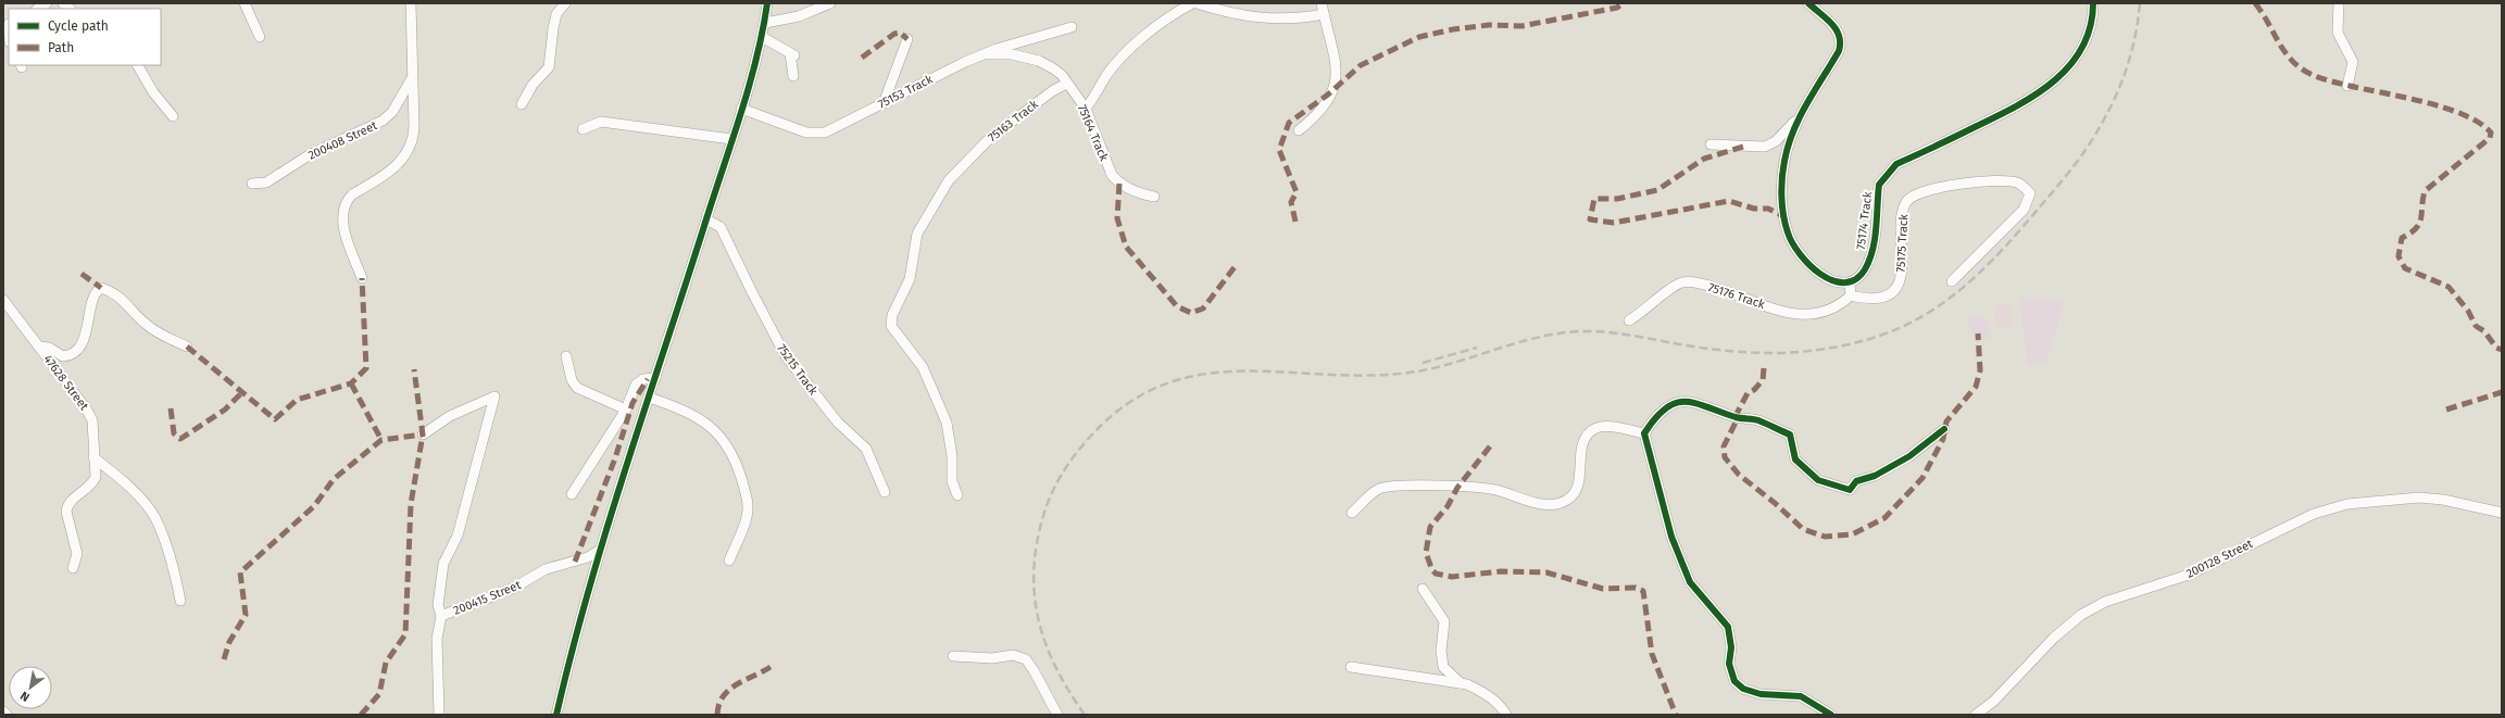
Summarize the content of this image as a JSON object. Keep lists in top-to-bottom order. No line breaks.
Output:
{"streets":{"street":["75153 Track","75163 Track","75164 Track","200408 Street","75174 Track","75175 Track","75176 Track","75215 Track","47628 Street","200128 Street","200415 Street"]},"crossings":[["75163 Track","75164 Track"],["75175 Track","75176 Track"]],"legend":["Cycle path","Path"],"north":"bottom left"}
